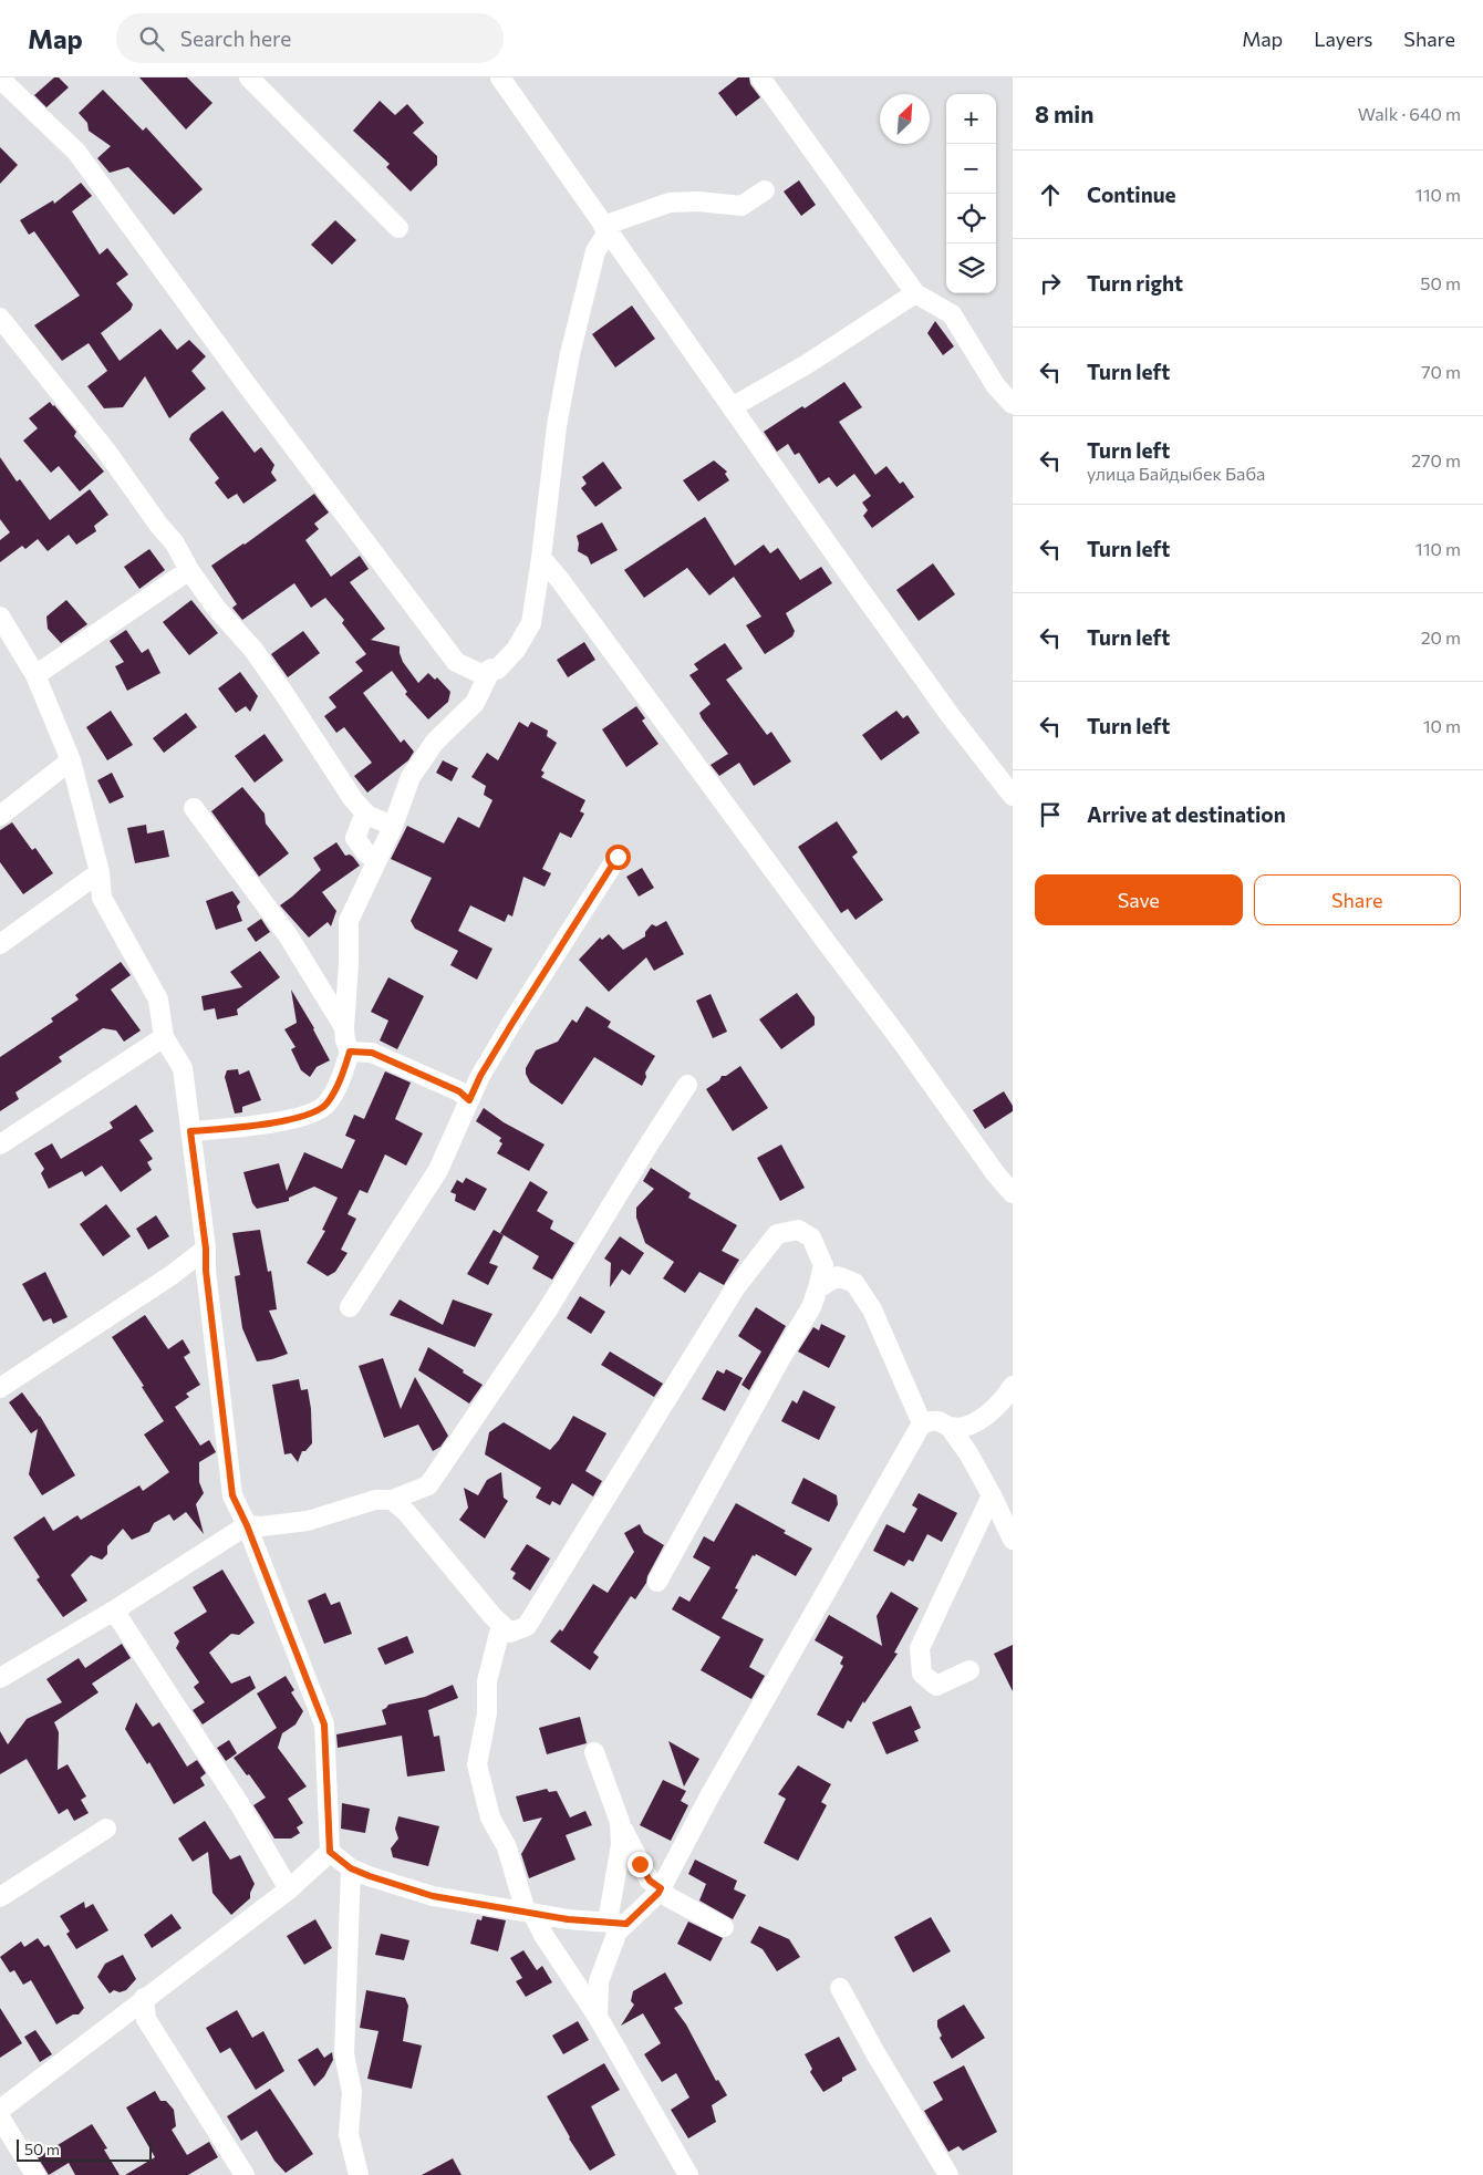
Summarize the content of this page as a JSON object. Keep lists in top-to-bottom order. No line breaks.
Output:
{"scale_bar":"50 m","north":"top right","page":{"header":"Map","search":"Search here","nav":["Map","Layers","Share"],"heading":["8 min","Walk · 640 m"],"map_buttons":["+","−"],"list":[["Continue","110 m"],["Turn right","50 m"],["Turn left","70 m"],["Turn left","улица Байдыбек Баба","270 m"],["Turn left","110 m"],["Turn left","20 m"],["Turn left","10 m"],"Arrive at destination"],"buttons":["Save","Share"],"scale":"50 m"}}
